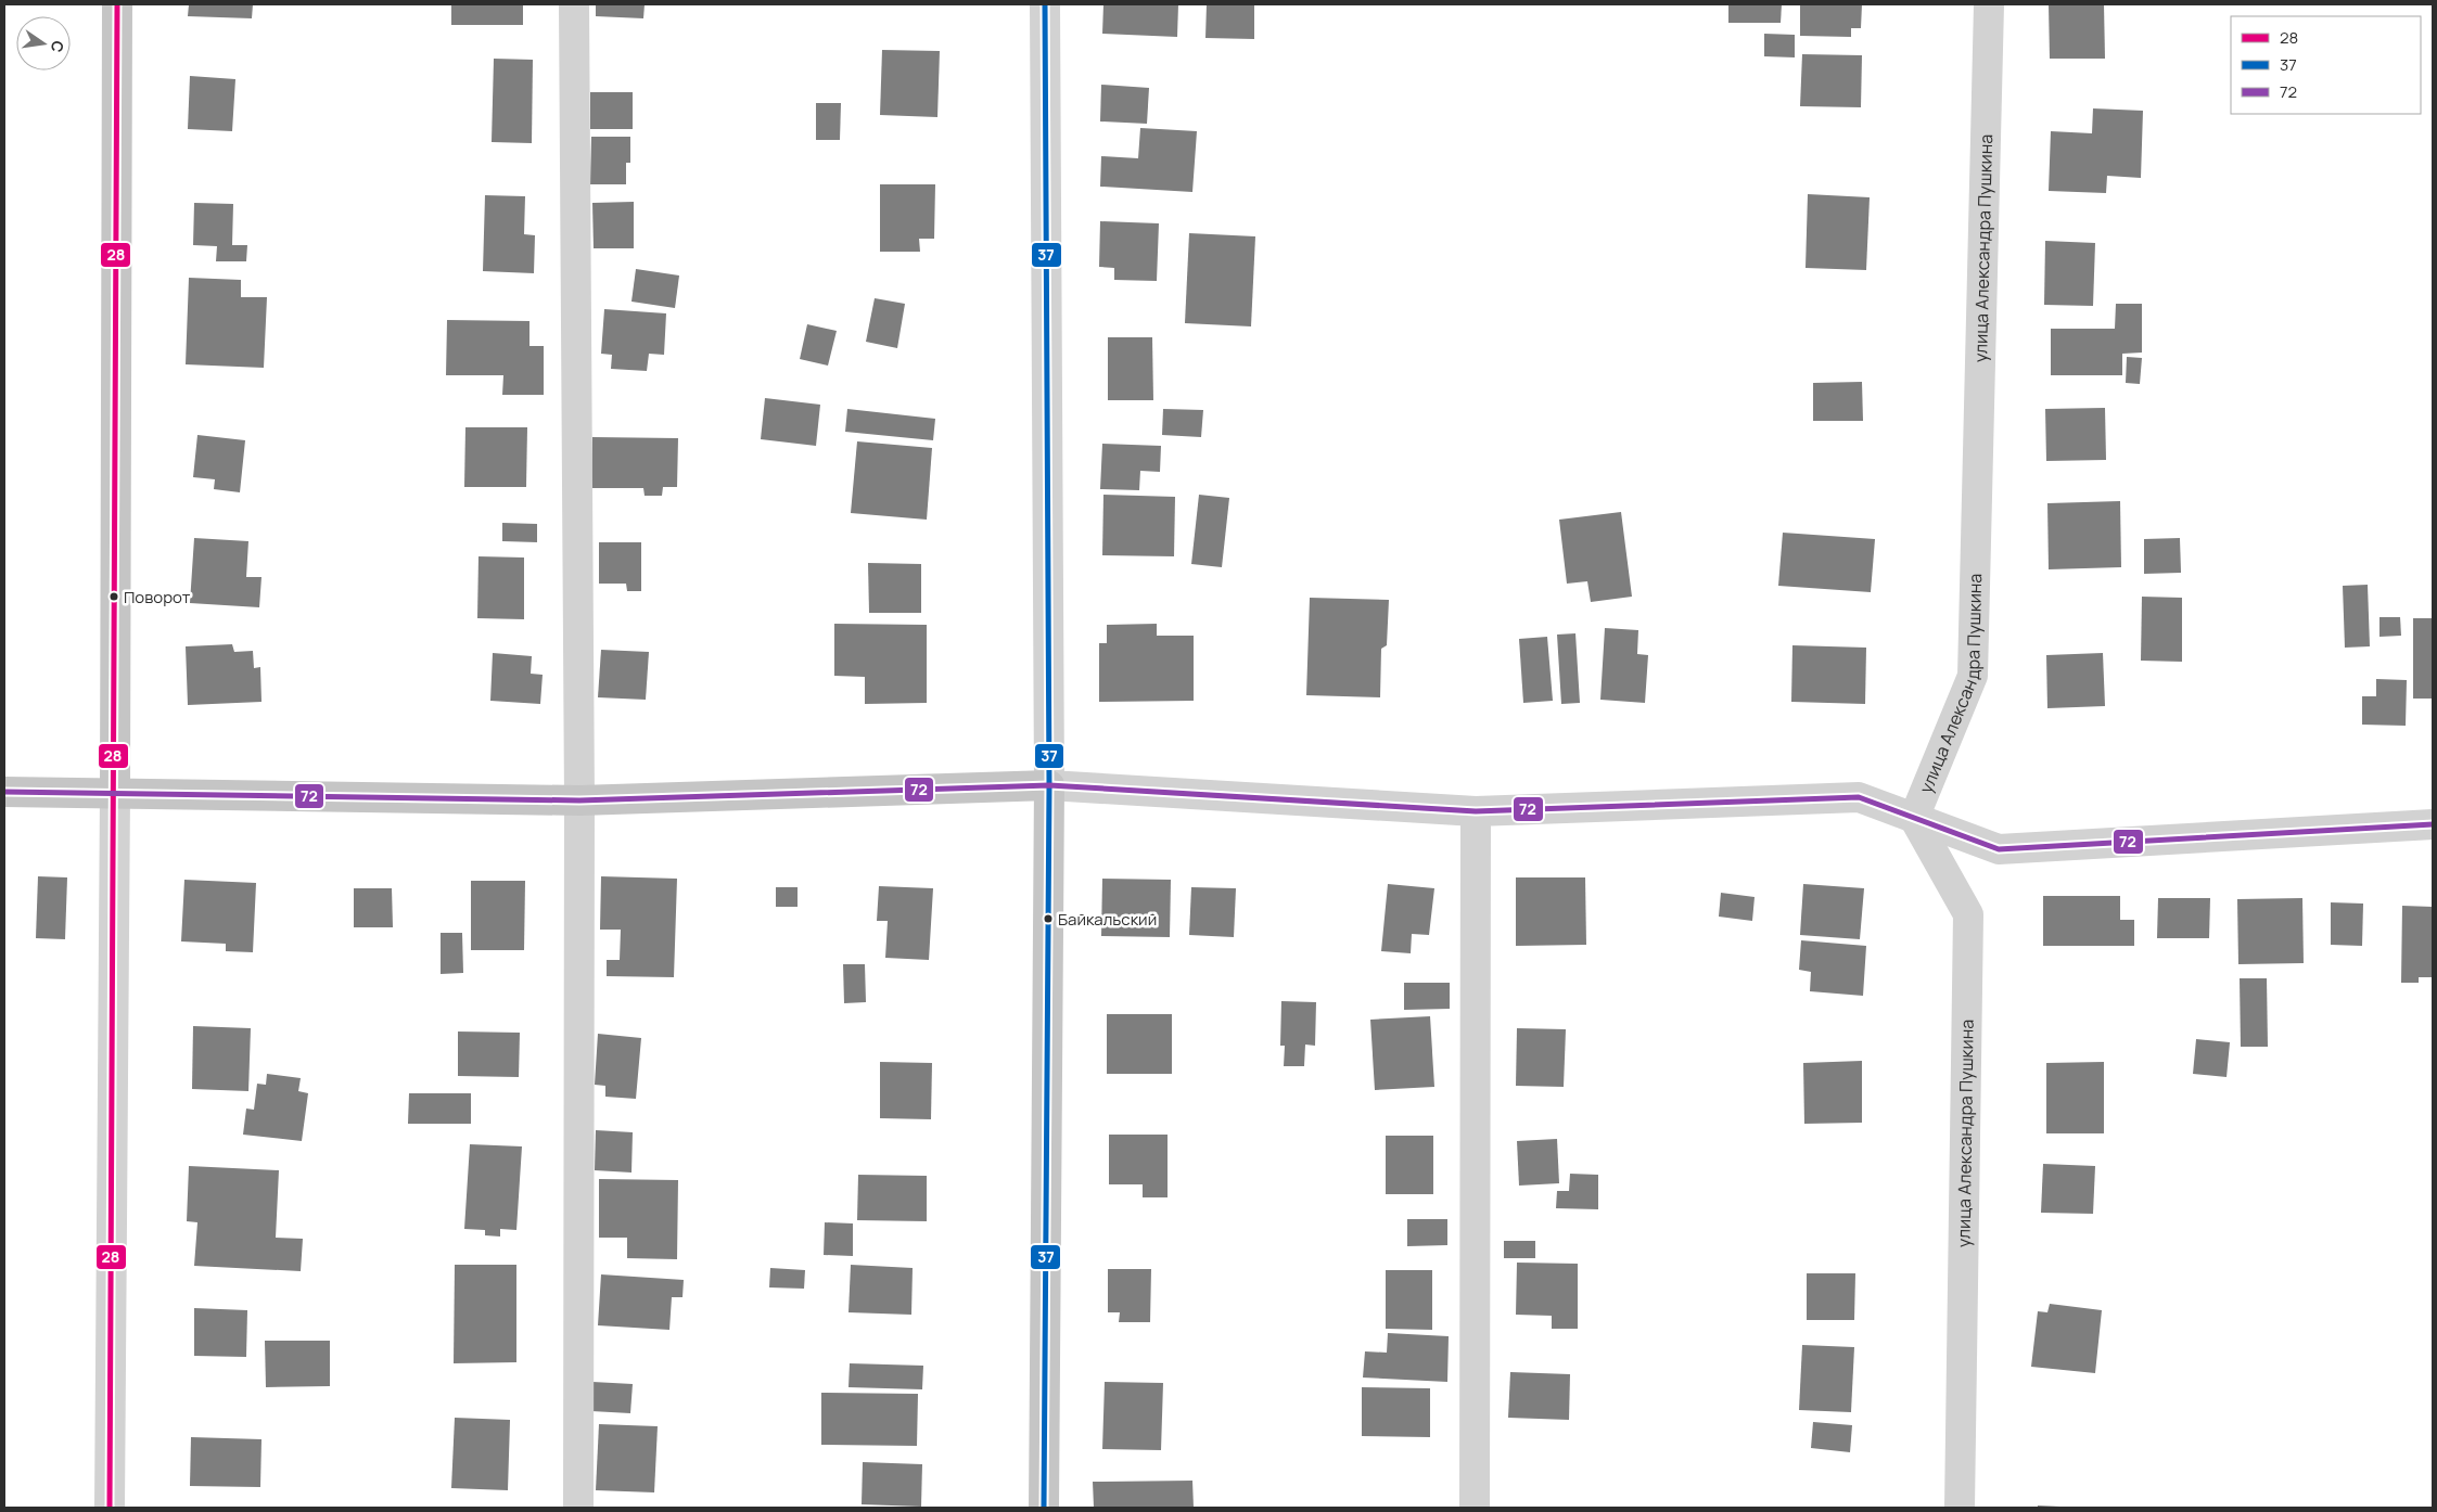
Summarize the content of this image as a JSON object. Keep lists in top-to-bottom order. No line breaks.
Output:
{"streets":{"street":["улица Александра Пушкина"]},"places":["Поворот","Байкальский"],"lines":["transit line 28","transit line 37","transit line 72"],"legend":["28","37","72"],"north":"right"}
